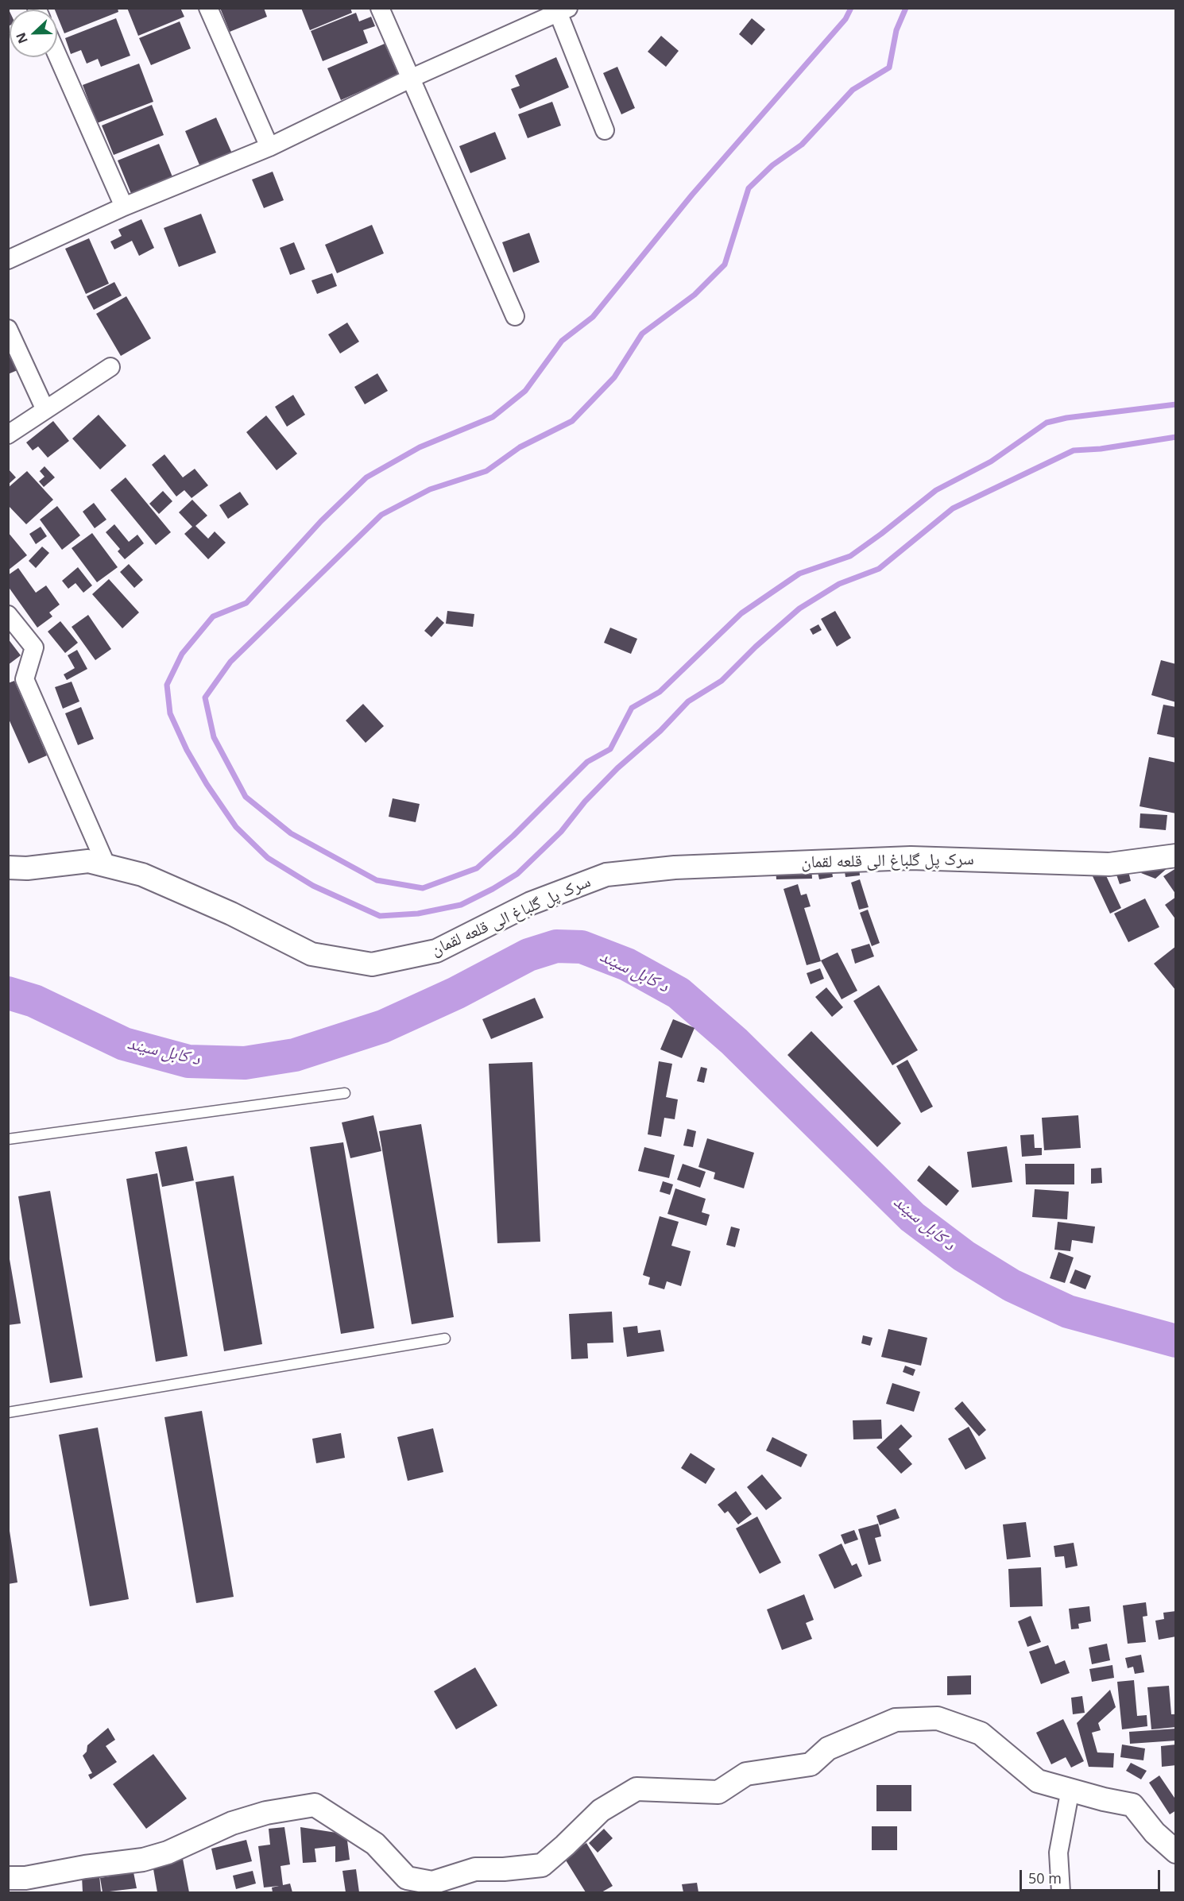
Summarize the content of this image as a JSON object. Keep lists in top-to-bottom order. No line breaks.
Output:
{"streets":{"street":["سرک پل گلباغ الی قلعه لقمان"]},"water":["د کابل سيند"],"scale_bar":"50 m","north":"left"}
